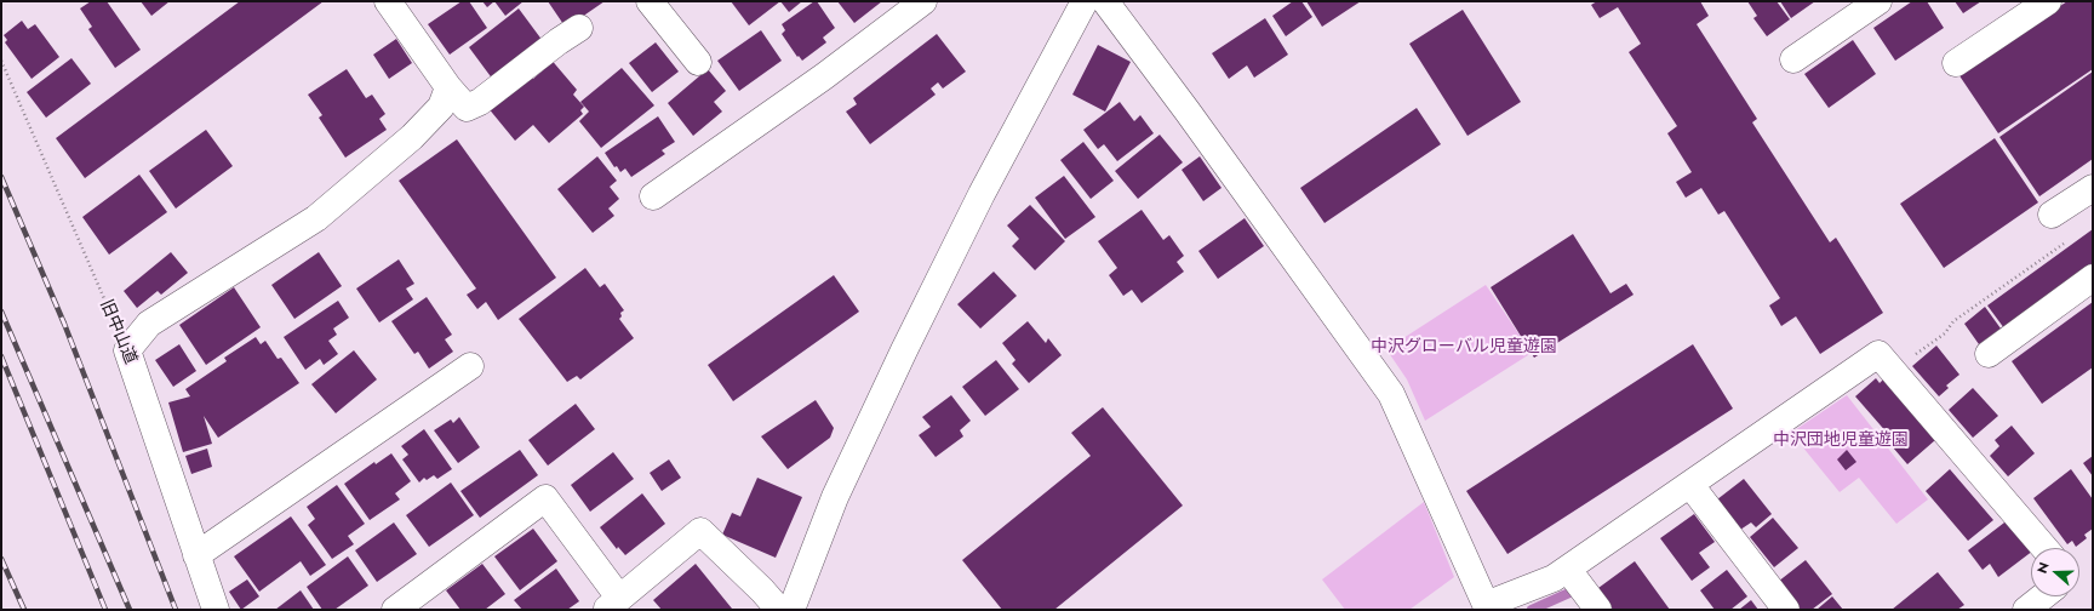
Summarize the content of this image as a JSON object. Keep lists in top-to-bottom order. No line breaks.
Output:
{"streets":{"street":["旧中山道"]},"parks":["中沢グローバル児童遊園","中沢団地児童遊園"],"north":"left"}
